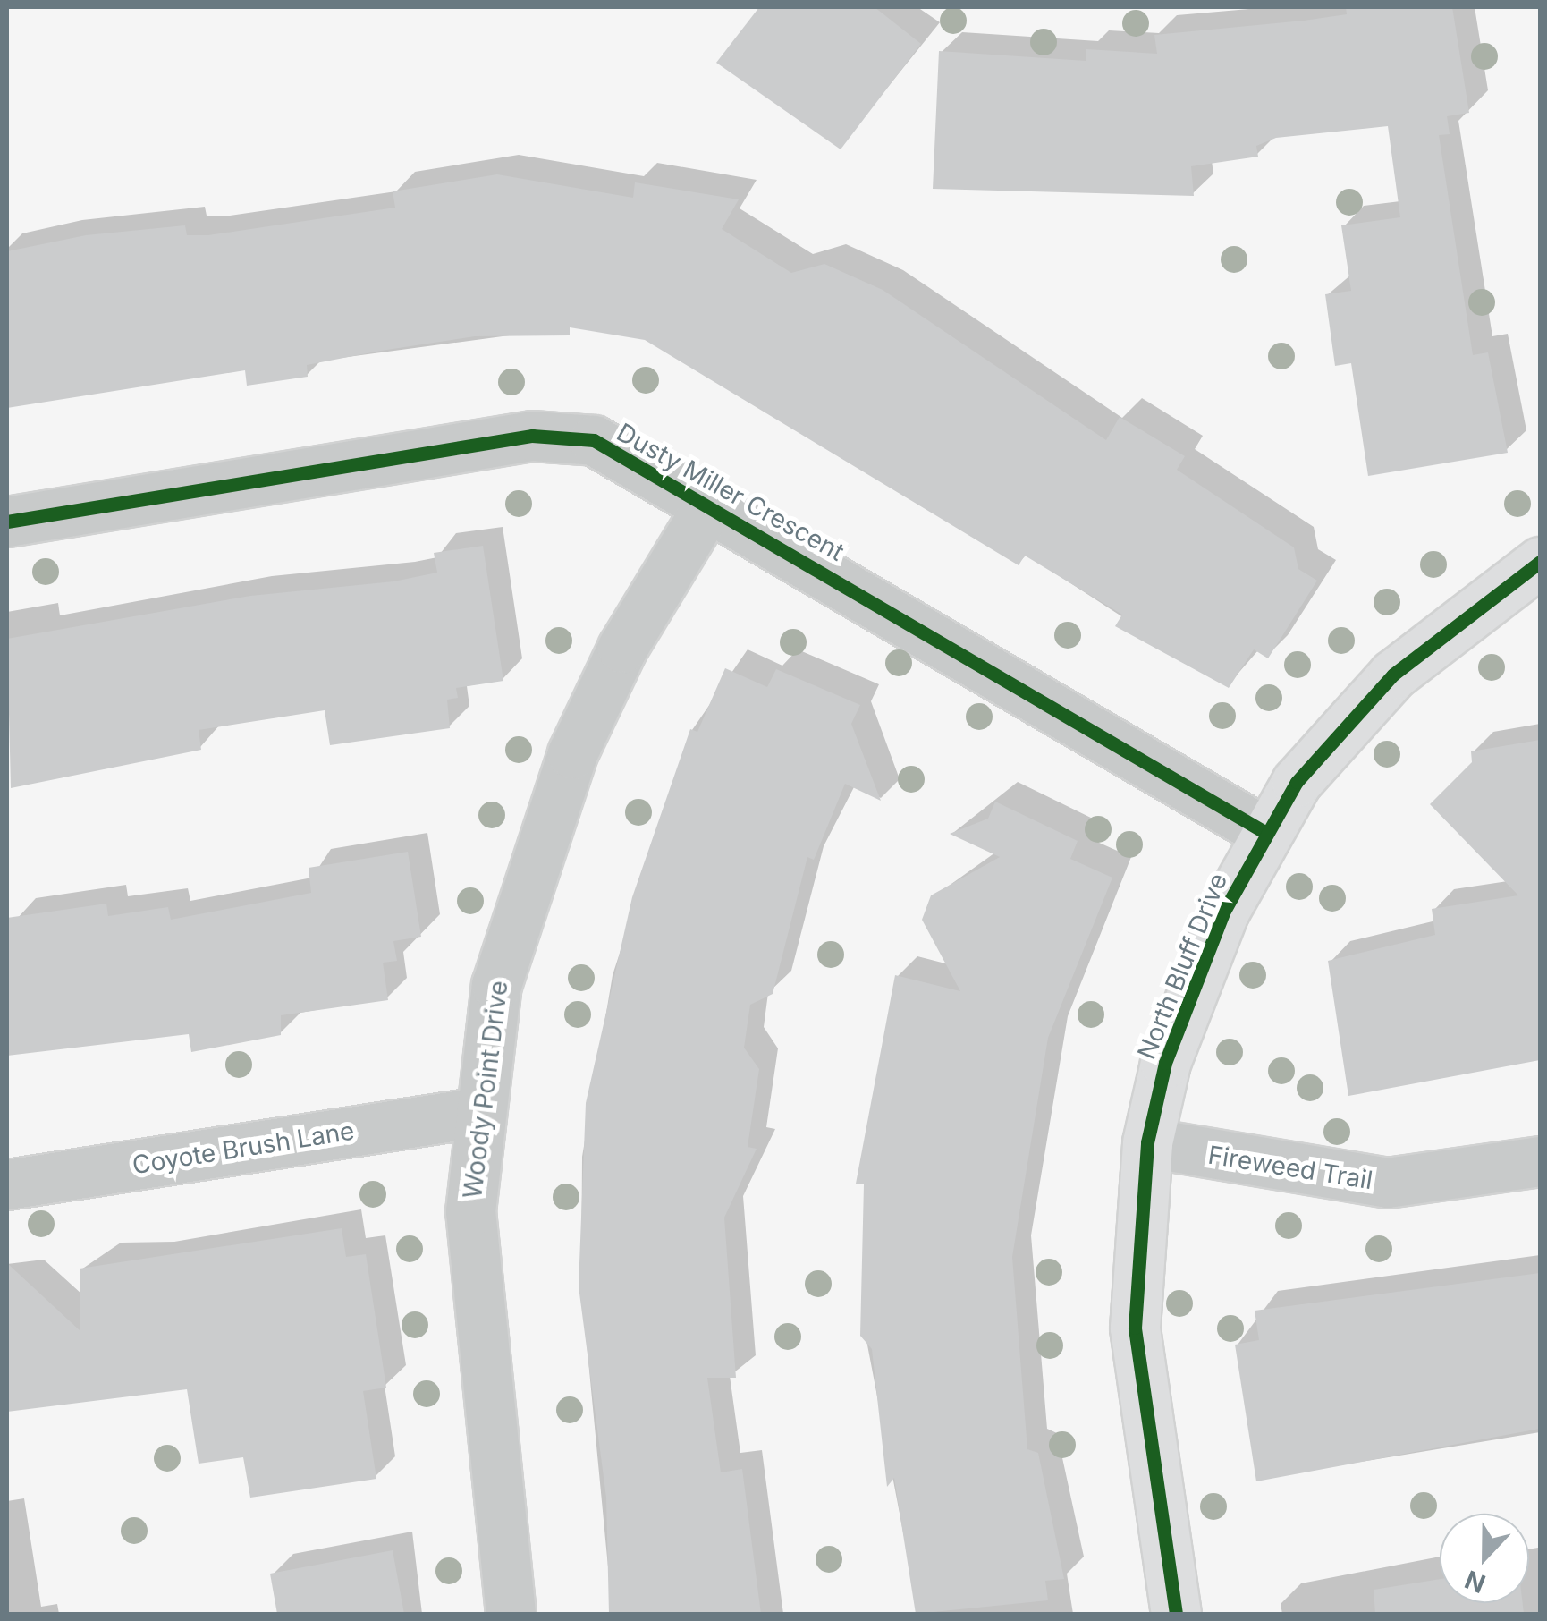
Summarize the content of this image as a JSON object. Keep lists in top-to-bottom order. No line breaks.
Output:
{"streets":{"street":["Dusty Miller Crescent","North Bluff Drive","Woody Point Drive","Coyote Brush Lane","Fireweed Trail"]},"crossings":[["Dusty Miller Crescent","North Bluff Drive"],["Dusty Miller Crescent","Woody Point Drive"],["North Bluff Drive","Fireweed Trail"],["Woody Point Drive","Coyote Brush Lane"]],"north":"bottom"}
